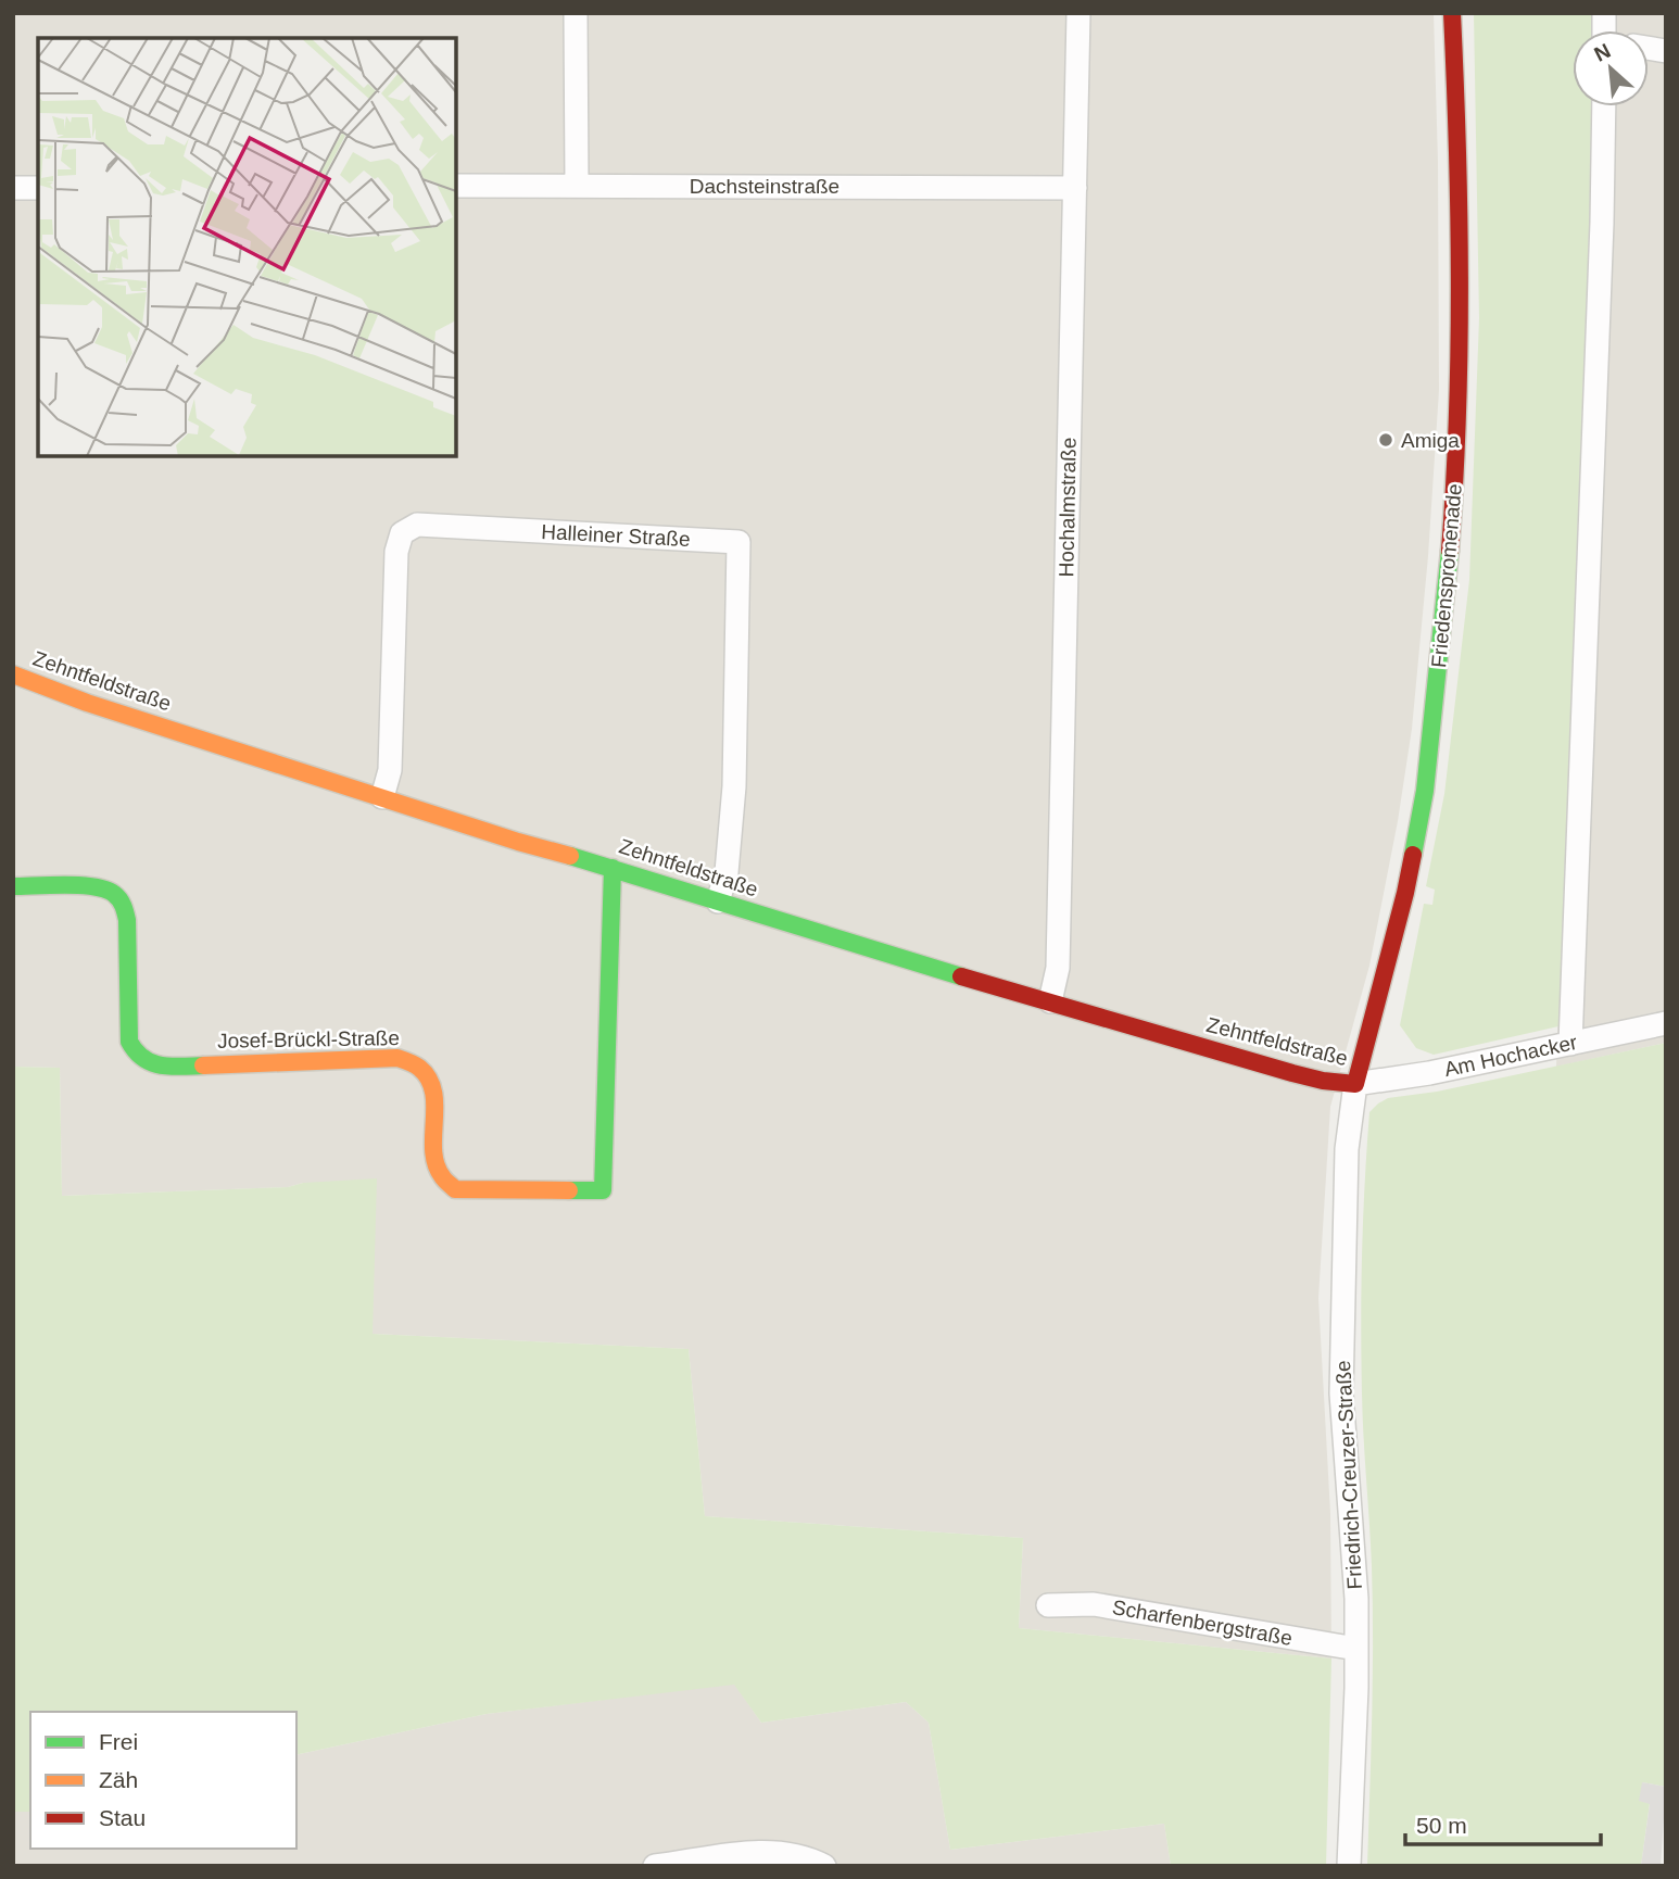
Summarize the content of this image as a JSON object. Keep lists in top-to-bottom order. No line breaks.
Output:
{"streets":{"street":["Dachsteinstraße","Hochalmstraße","Halleiner Straße","Friedenspromenade","Zehntfeldstraße","Josef-Brückl-Straße","Am Hochacker","Friedrich-Creuzer-Straße","Scharfenbergstraße"]},"crossings":[["Dachsteinstraße","Hochalmstraße"],["Hochalmstraße","Zehntfeldstraße"],["Halleiner Straße","Zehntfeldstraße"],["Friedenspromenade","Zehntfeldstraße"],["Friedenspromenade","Am Hochacker"],["Friedenspromenade","Friedrich-Creuzer-Straße"],["Zehntfeldstraße","Josef-Brückl-Straße"],["Zehntfeldstraße","Am Hochacker"],["Zehntfeldstraße","Friedrich-Creuzer-Straße"],["Am Hochacker","Friedrich-Creuzer-Straße"],["Friedrich-Creuzer-Straße","Scharfenbergstraße"]],"places":["Amiga"],"legend":["Frei","Zäh","Stau"],"scale_bar":"50 m","north":"top left"}
